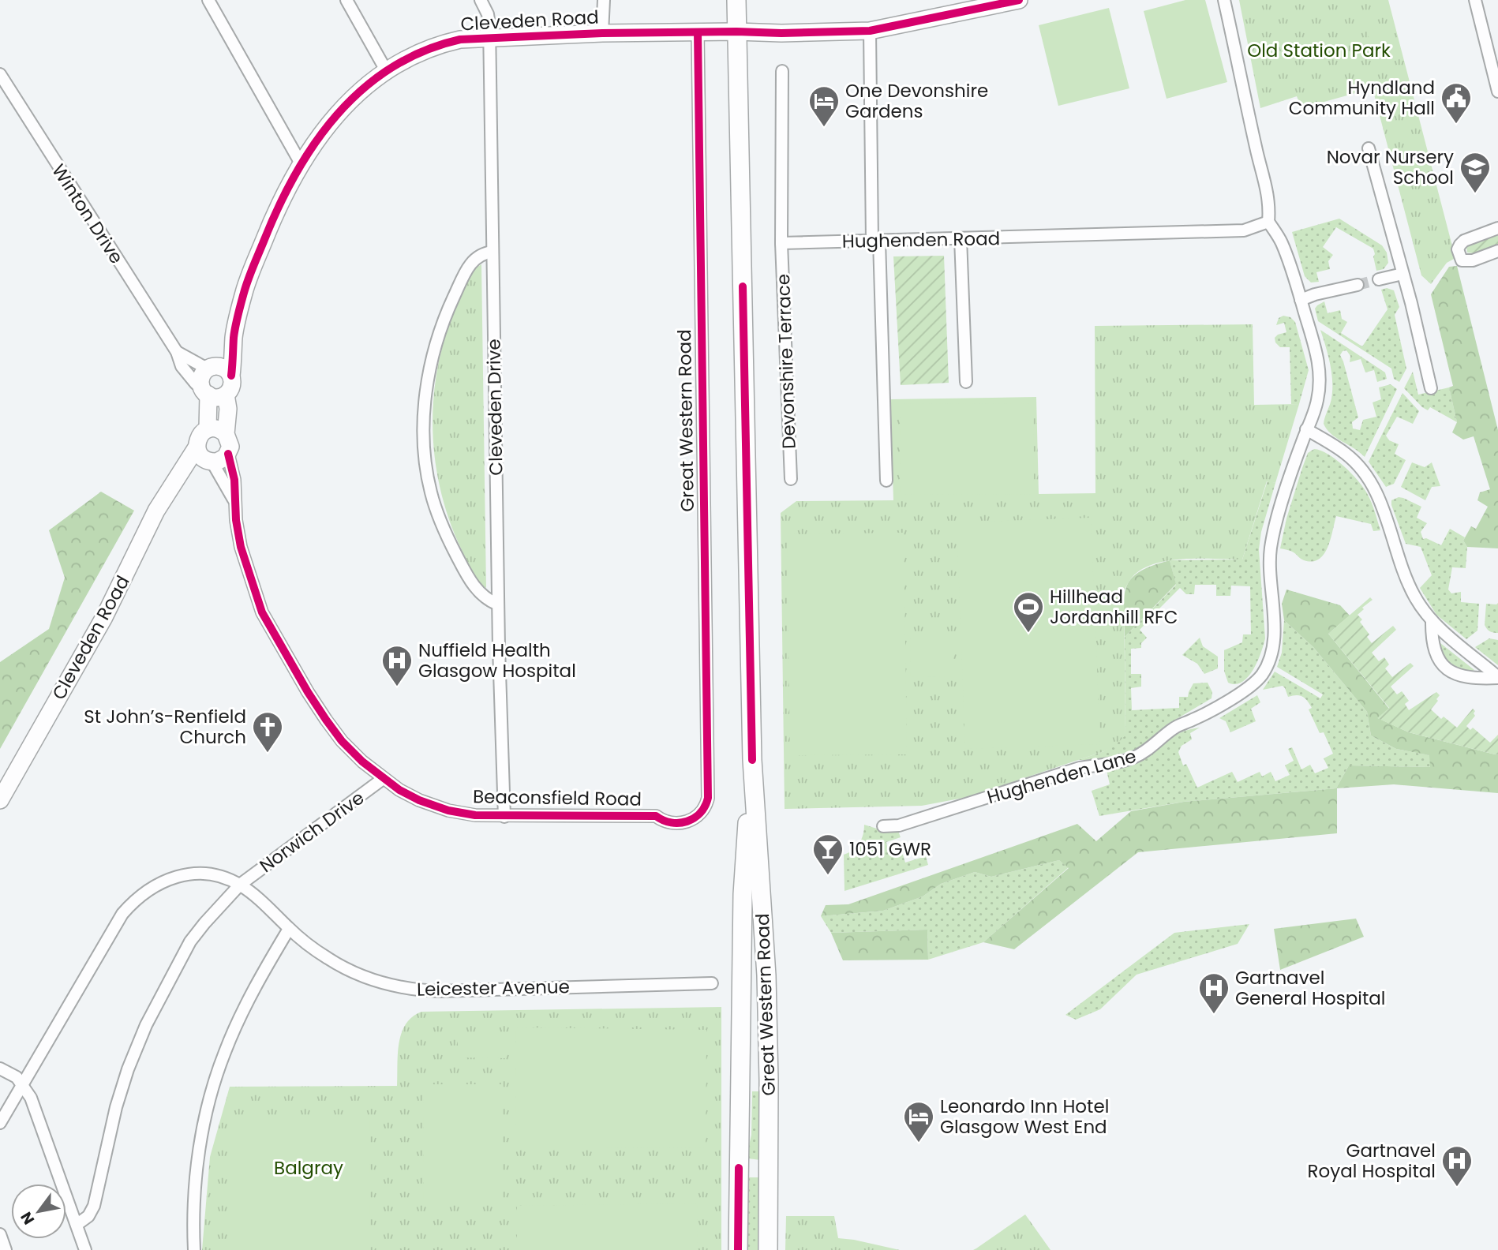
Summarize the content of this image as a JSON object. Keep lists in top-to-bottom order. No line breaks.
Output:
{"streets":{"main road":["Great Western Road"],"street":["Cleveden Road","Winton Drive","Hughenden Road","Devonshire Terrace","Cleveden Drive","Hughenden Lane","Beaconsfield Road","Norwich Drive","Leicester Avenue"]},"crossings":[["Cleveden Road","Winton Drive"],["Cleveden Road","Cleveden Drive"],["Cleveden Road","Great Western Road"],["Cleveden Road","Beaconsfield Road"],["Hughenden Road","Devonshire Terrace"],["Hughenden Road","Hughenden Lane"],["Cleveden Drive","Beaconsfield Road"],["Great Western Road","Beaconsfield Road"],["Beaconsfield Road","Norwich Drive"],["Norwich Drive","Leicester Avenue"]],"parks":["Old Station Park","Balgray"],"places":{"public building":["Hyndland Community Hall"],"hotel":["One Devonshire Gardens","Leonardo Inn Hotel Glasgow West End"],"school or university":["Novar Nursery School"],"sports":["Hillhead Jordanhill RFC"],"hospital":["Nuffield Health Glasgow Hospital","Gartnavel General Hospital","Gartnavel Royal Hospital"],"church":["St John’s-Renfield Church"],"bar":["1051 GWR"]},"north":"bottom left"}
